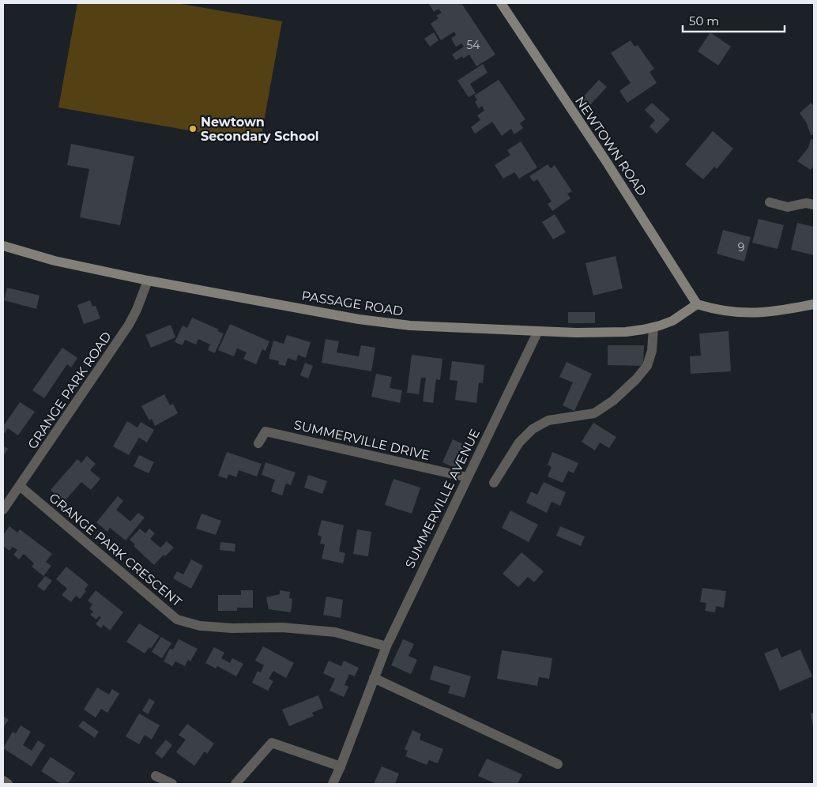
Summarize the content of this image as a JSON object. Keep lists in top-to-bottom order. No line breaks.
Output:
{"streets":{"main road":["NEWTOWN ROAD","PASSAGE ROAD"],"street":["GRANGE PARK ROAD","SUMMERVILLE DRIVE","SUMMERVILLE AVENUE","GRANGE PARK CRESCENT"]},"crossings":[["NEWTOWN ROAD","PASSAGE ROAD"],["PASSAGE ROAD","GRANGE PARK ROAD"],["PASSAGE ROAD","SUMMERVILLE AVENUE"],["GRANGE PARK ROAD","GRANGE PARK CRESCENT"],["SUMMERVILLE DRIVE","SUMMERVILLE AVENUE"],["SUMMERVILLE AVENUE","GRANGE PARK CRESCENT"]],"places":["Newtown Secondary School"],"house_numbers":["54","9"],"scale_bar":"50 m"}
